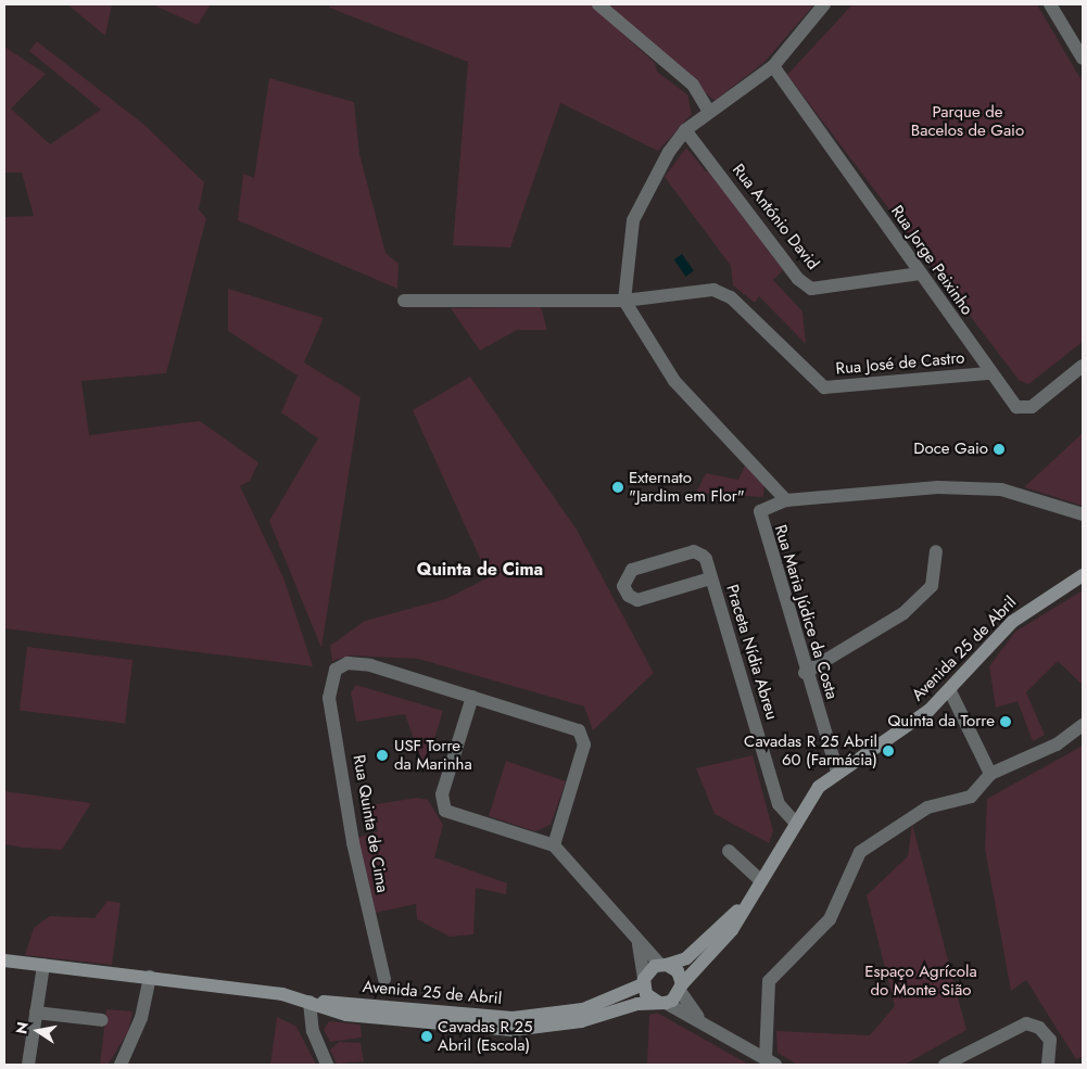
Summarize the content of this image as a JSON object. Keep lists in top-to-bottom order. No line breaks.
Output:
{"streets":{"main road":["Avenida 25 de Abril"],"street":["Rua António David","Rua Jorge Peixinho","Rua José de Castro","Rua Maria Júdice da Costa","Praceta Nídia Abreu","Rua Quinta de Cima"]},"crossings":[["Rua António David","Rua Jorge Peixinho"],["Rua Jorge Peixinho","Rua José de Castro"],["Rua José de Castro","Rua Maria Júdice da Costa"],["Rua Maria Júdice da Costa","Avenida 25 de Abril"],["Avenida 25 de Abril","Praceta Nídia Abreu"]],"districts":["Quinta de Cima"],"parks":["Parque de Bacelos de Gaio","Espaço Agrícola do Monte Sião"],"places":["Doce Gaio","Externato \"Jardim em Flor\"","Quinta da Torre","Cavadas R 25 Abril 60 (Farmácia)","USF Torre da Marinha","Cavadas R 25 Abril (Escola)"],"north":"left"}
